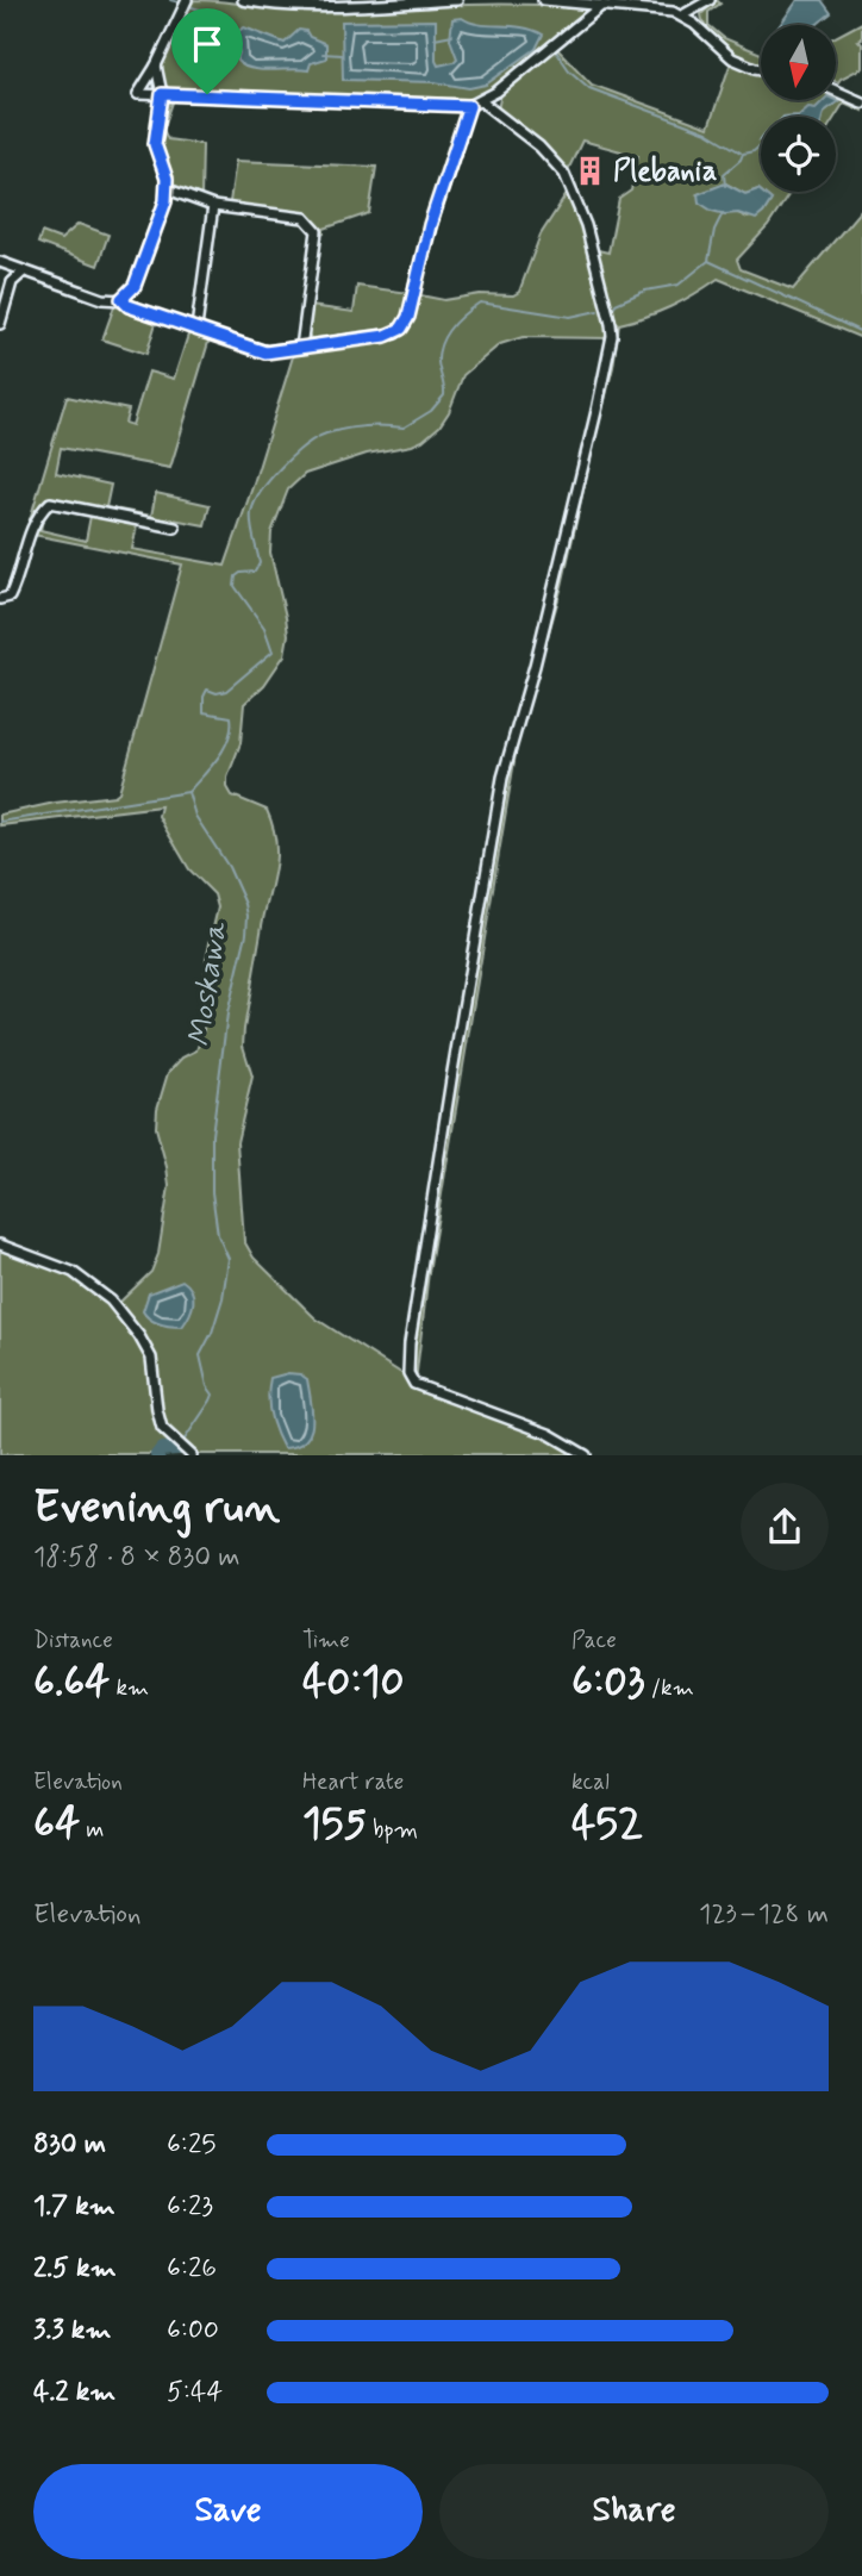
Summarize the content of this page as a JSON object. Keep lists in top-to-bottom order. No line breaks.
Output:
{"water":["Moskawa"],"places":{"building":["Plebania"]},"north":"bottom","page":{"heading":["Evening run","18:58 · 8 × 830 m"],"stats":[["Distance","6.64 km"],["Time","40:10"],["Pace","6:03 /km"],["Elevation","64 m"],["Heart rate","155 bpm"],["kcal","452"]],"chart":["Elevation","123–128 m"],"list":[{"name":"830 m","note":"6:25"},{"name":"1.7 km","note":"6:23"},{"name":"2.5 km","note":"6:26"},{"name":"3.3 km","note":"6:00"},{"name":"4.2 km","note":"5:44"}],"buttons":["Save","Share"]}}
